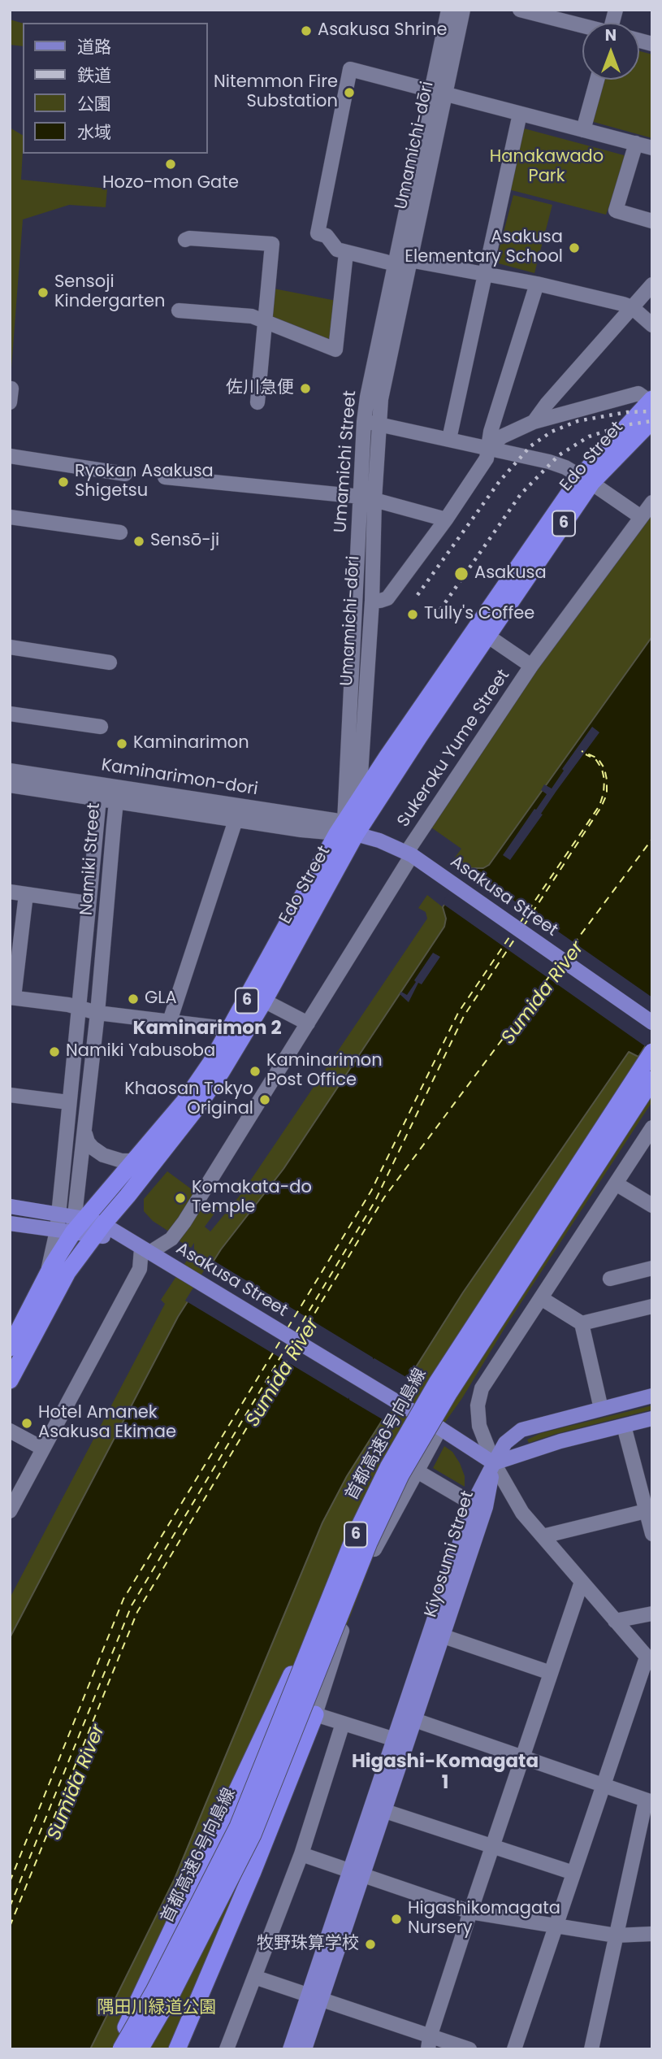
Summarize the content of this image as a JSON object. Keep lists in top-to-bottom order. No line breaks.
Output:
{"streets":{"highway":["Edo Street","6","首都高速6号向島線"],"main road":["Asakusa Street","Kiyosumi Street"],"street":["Umamichi-dōri","Umamichi Street","Sukeroku Yume Street","Kaminarimon-dori","Namiki Street"]},"crossings":[["Umamichi-dōri","Edo Street"],["Umamichi-dōri","Umamichi Street"],["Edo Street","Umamichi Street"],["Edo Street","Kaminarimon-dori"],["Edo Street","Namiki Street"],["Edo Street","Asakusa Street"],["Umamichi Street","Kaminarimon-dori"],["Umamichi Street","Asakusa Street"],["Sukeroku Yume Street","Asakusa Street"],["Kaminarimon-dori","Namiki Street"],["Kaminarimon-dori","Asakusa Street"],["Namiki Street","Asakusa Street"],["Asakusa Street","Kiyosumi Street"]],"districts":["Kaminarimon 2","Higashi-Komagata 1"],"water":["Sumida River"],"parks":["Hanakawado Park","隅田川緑道公園"],"places":["Asakusa Shrine","Nitemmon Fire Substation","Hozo-mon Gate","Asakusa Elementary School","Sensoji Kindergarten","佐川急便","Ryokan Asakusa Shigetsu","Sensō-ji","Asakusa","Tully's Coffee","Kaminarimon","GLA","Namiki Yabusoba","Kaminarimon Post Office","Khaosan Tokyo Original","Komakata-do Temple","Hotel Amanek Asakusa Ekimae","Higashikomagata Nursery","牧野珠算学校"],"legend":["道路","鉄道","公園","水域"],"north":"top"}
